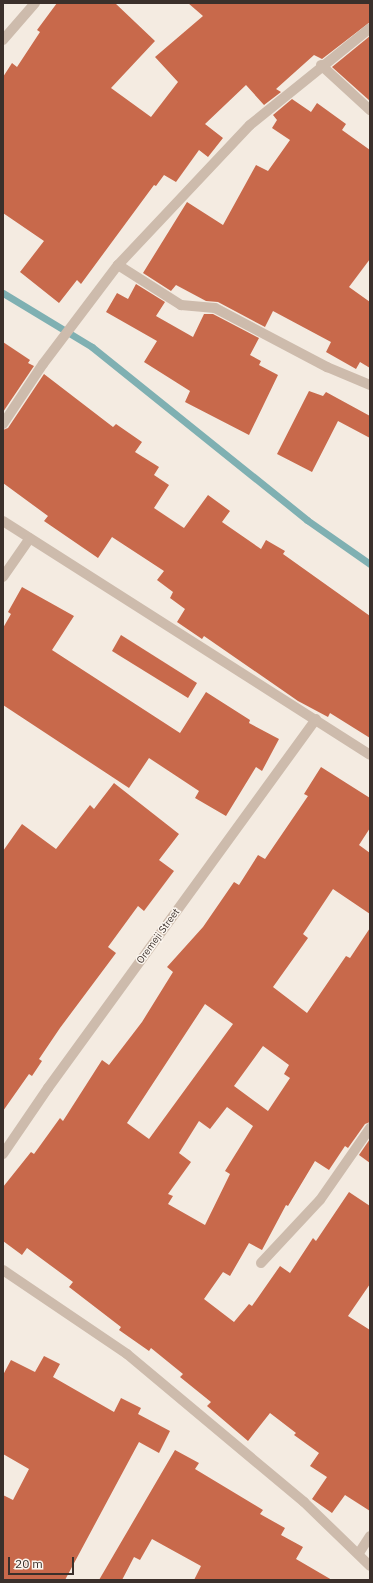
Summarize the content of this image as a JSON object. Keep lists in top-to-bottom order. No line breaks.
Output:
{"streets":{"street":["Oremeji Street"]},"scale_bar":"20 m"}
